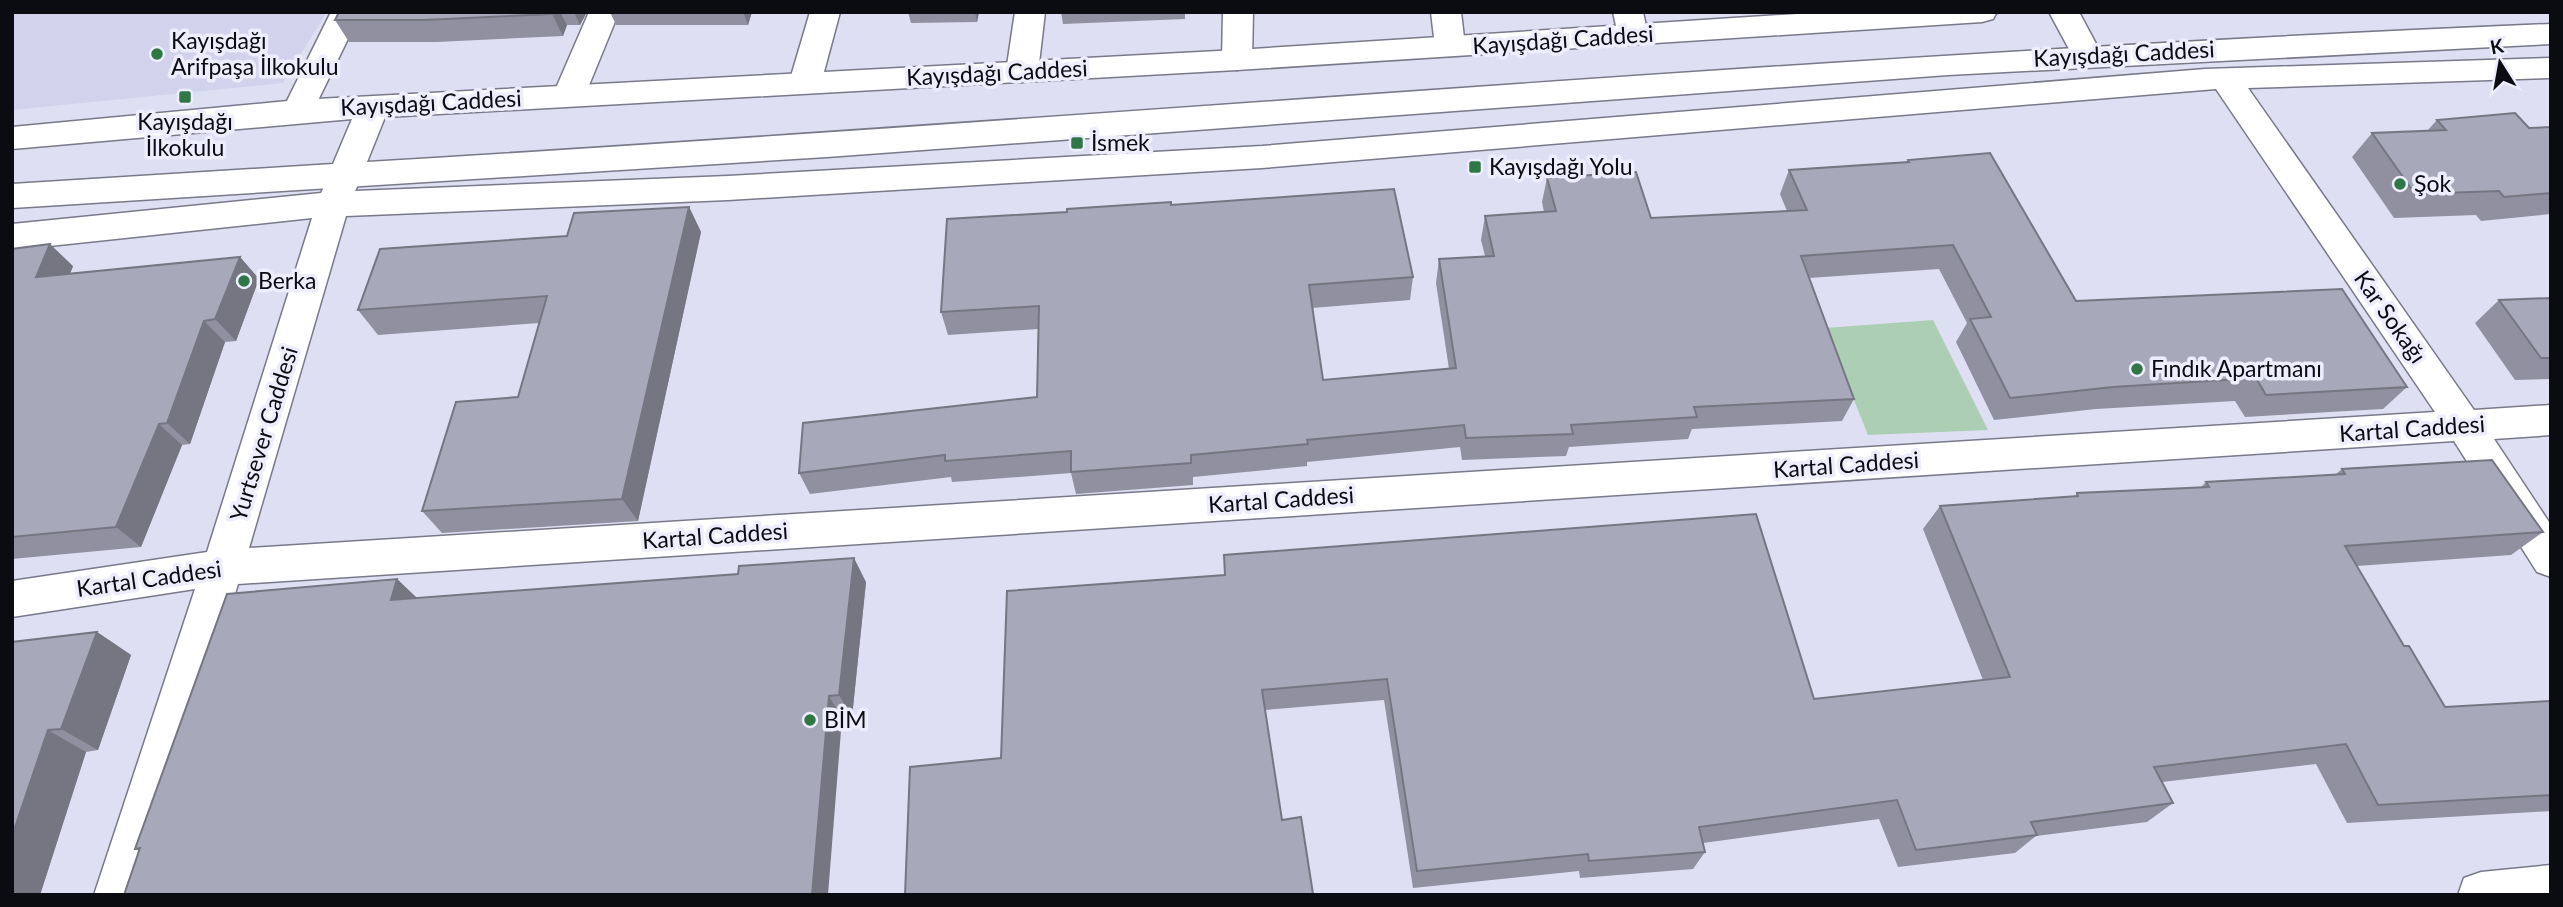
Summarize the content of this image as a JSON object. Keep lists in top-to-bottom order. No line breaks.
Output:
{"streets":{"street":["Kayışdağı Caddesi","Kar Sokağı","Kartal Caddesi","Yurtsever Caddesi"]},"crossings":[["Kayışdağı Caddesi","Yurtsever Caddesi"],["Kar Sokağı","Kartal Caddesi"],["Kartal Caddesi","Yurtsever Caddesi"]],"places":{"other":["Kayışdağı Arifpaşa İlkokulu","Şok","Berka","Fındık Apartmanı","BİM"],"transit":["Kayışdağı İlkokulu","İsmek","Kayışdağı Yolu"]},"north":"top"}
